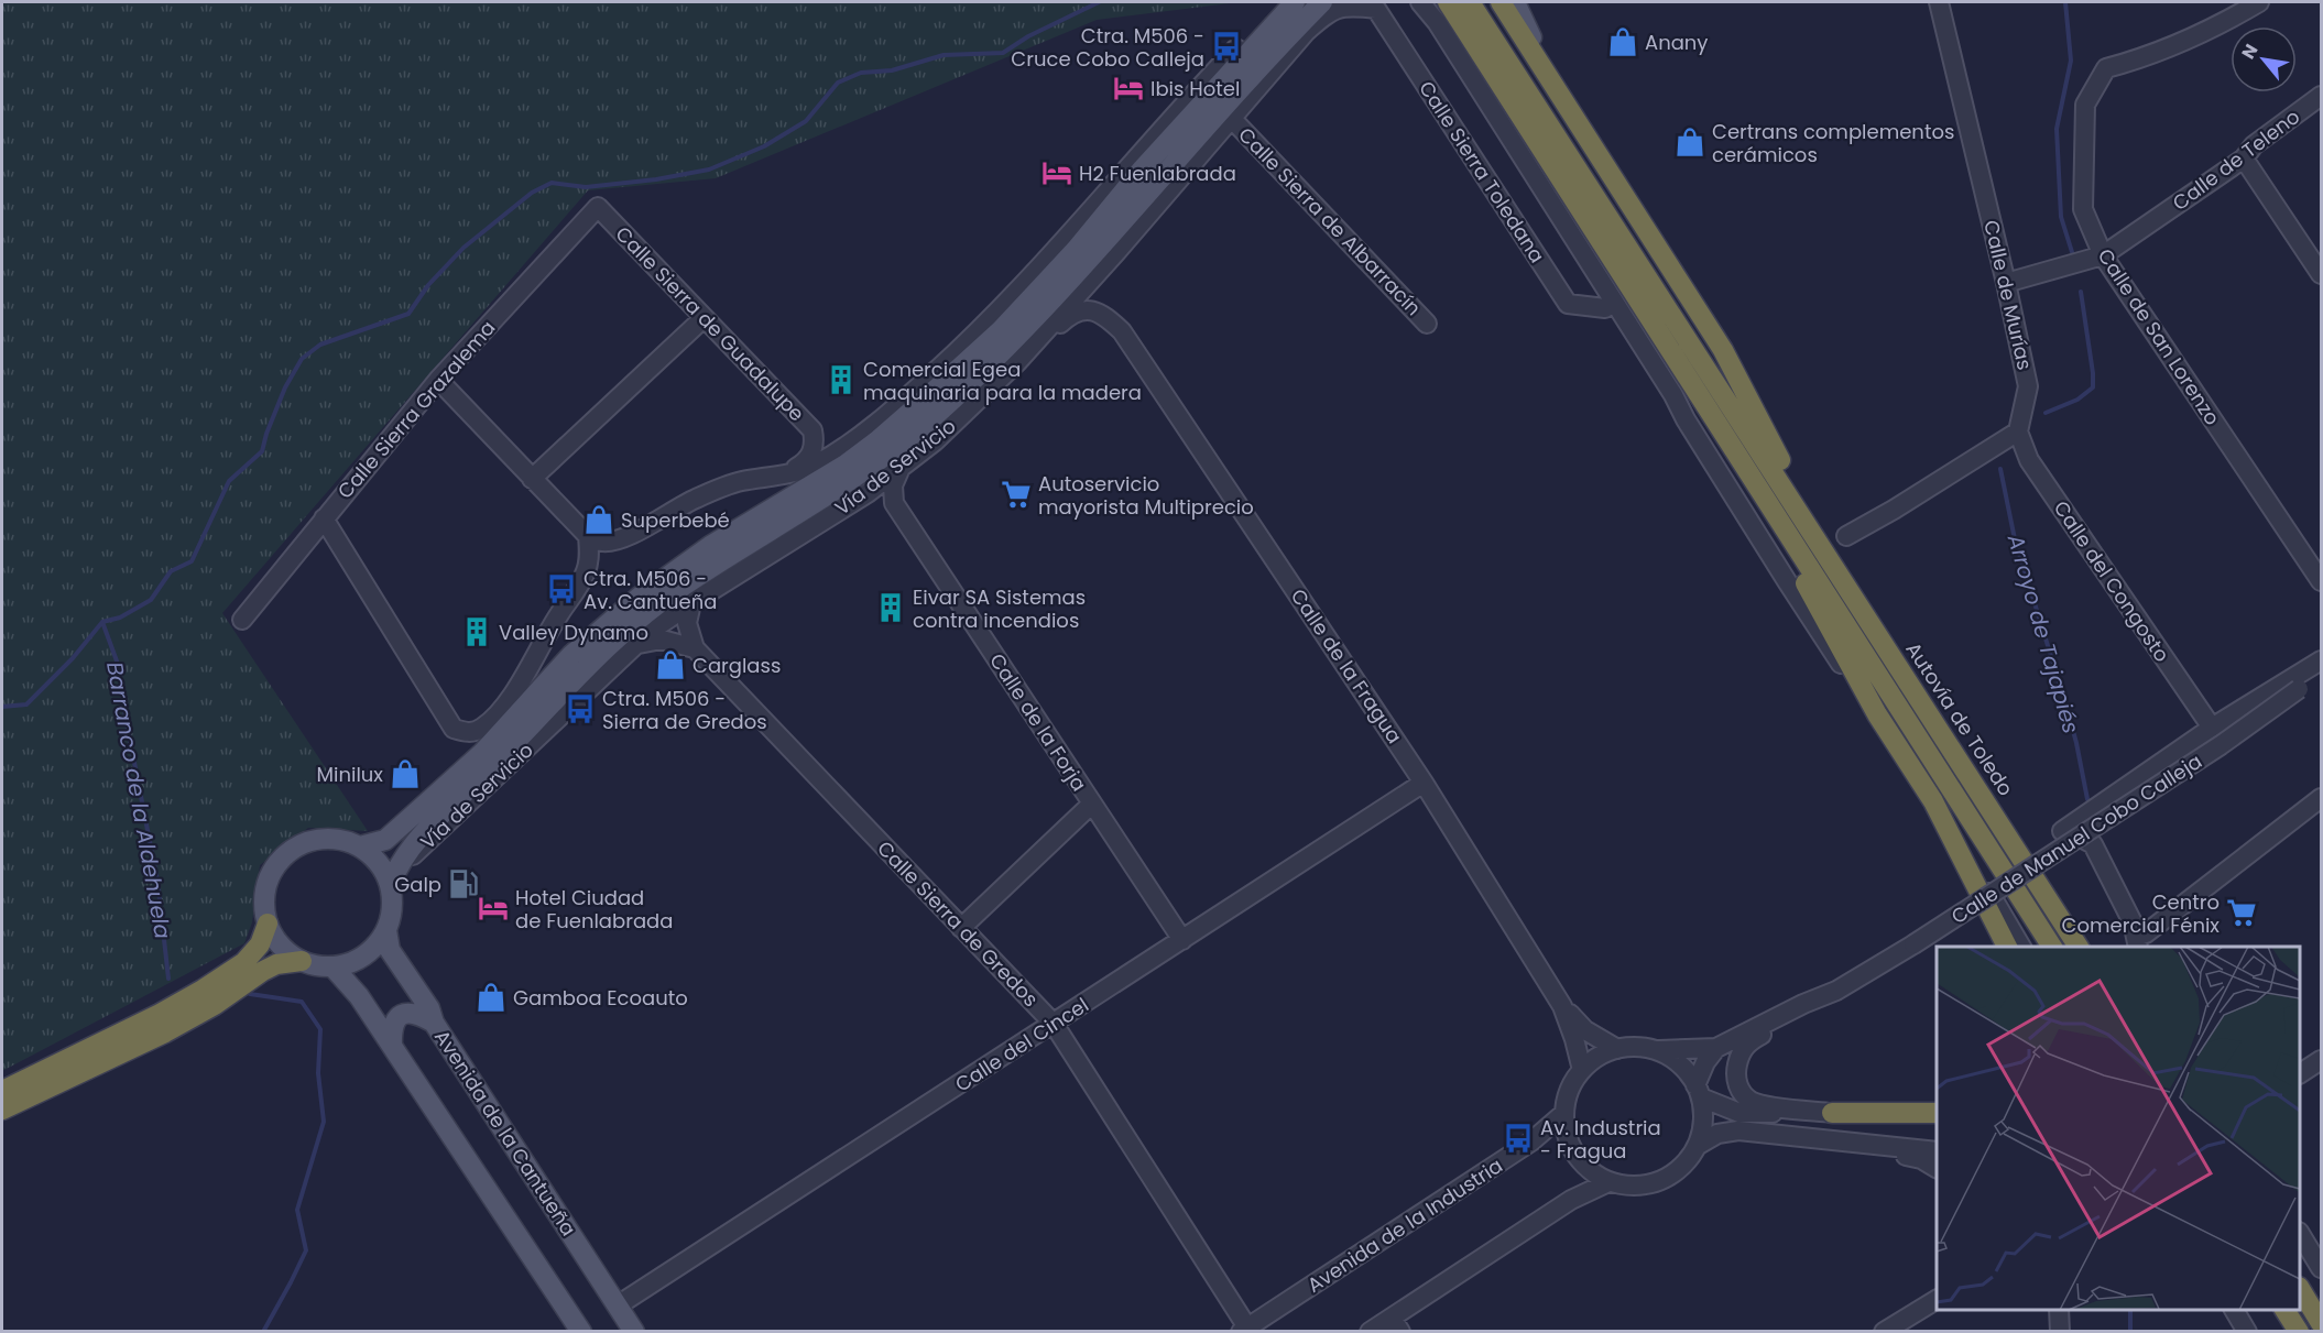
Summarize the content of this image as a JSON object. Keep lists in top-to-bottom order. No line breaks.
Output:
{"streets":{"highway":["Autovía de Toledo"],"main road":["Avenida de la Cantueña"],"street":["Calle de Teleno","Calle Sierra Toledana","Calle Sierra de Albarracín","Calle de Murías","Calle Sierra de Guadalupe","Calle de San Lorenzo","Calle Sierra Grazalema","Vía de Servicio","Calle del Congosto","Calle de la Fragua","Calle de la Forja","Calle de Manuel Cobo Calleja","Calle Sierra de Gredos","Calle del Cincel","Avenida de la Industria"]},"crossings":[["Calle de Teleno","Calle de Murías"],["Calle de Teleno","Calle de San Lorenzo"],["Calle Sierra Toledana","Vía de Servicio"],["Calle Sierra de Albarracín","Vía de Servicio"],["Calle de Murías","Calle del Congosto"],["Calle Sierra de Guadalupe","Calle Sierra Grazalema"],["Vía de Servicio","Calle de la Fragua"],["Calle del Congosto","Calle de Manuel Cobo Calleja"],["Calle de la Fragua","Calle de Manuel Cobo Calleja"],["Calle de la Fragua","Calle del Cincel"],["Calle de la Fragua","Avenida de la Industria"],["Calle de la Forja","Calle del Cincel"],["Calle de Manuel Cobo Calleja","Avenida de la Industria"],["Calle Sierra de Gredos","Calle del Cincel"],["Calle Sierra de Gredos","Avenida de la Industria"],["Calle del Cincel","Avenida de la Cantueña"]],"water":["Arroyo de Tajapiés","Barranco de la Aldehuela"],"places":{"shop":["Anany","Certrans complementos cerámicos","Superbebé","Carglass","Minilux","Gamboa Ecoauto"],"bus stop":["Ctra. M506 - Cruce Cobo Calleja","Ctra. M506 - Av. Cantueña","Ctra. M506 - Sierra de Gredos","Av. Industria - Fragua"],"hotel":["Ibis Hotel","H2 Fuenlabrada","Hotel Ciudad de Fuenlabrada"],"building":["Comercial Egea maquinaria para la madera","Eivar SA Sistemas contra incendios","Valley Dynamo"],"supermarket":["Autoservicio mayorista Multiprecio","Centro Comercial Fénix"],"fuel station":["Galp"]},"north":"top left"}
